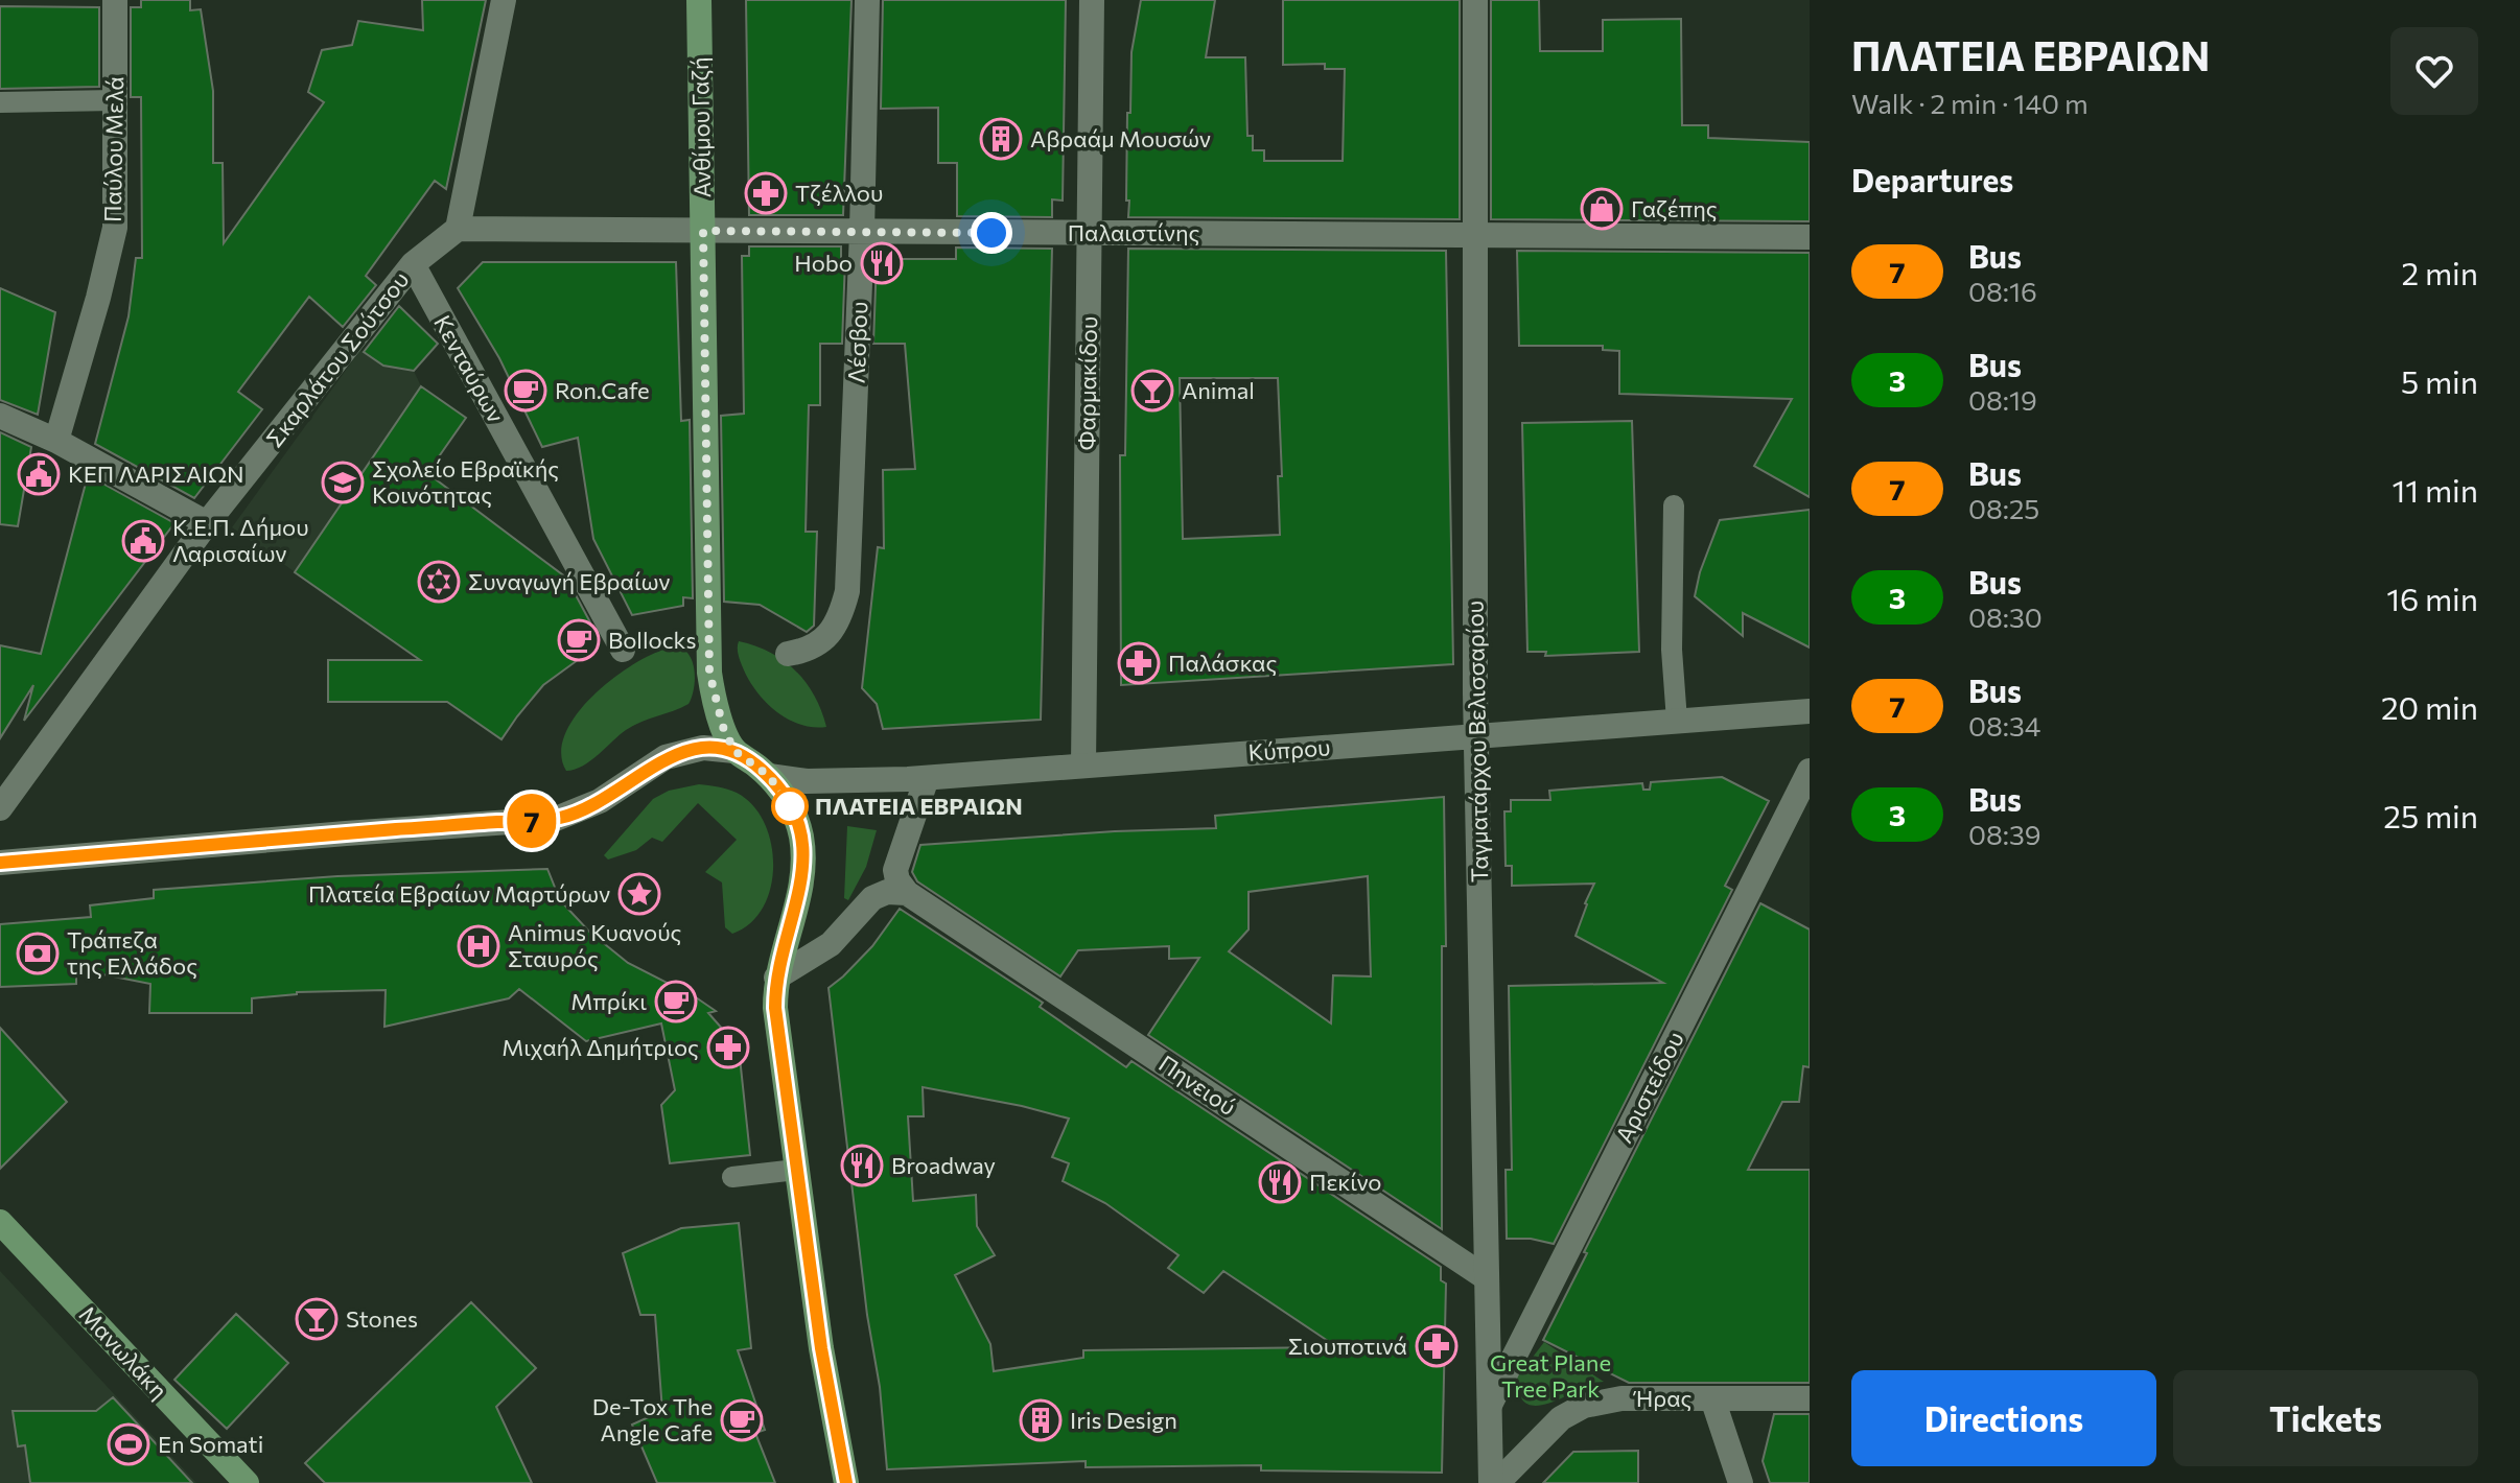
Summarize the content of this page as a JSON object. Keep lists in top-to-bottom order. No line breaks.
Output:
{"streets":{"main road":["Ανθίμου Γαζή","Μανωλάκη"],"street":["Παύλου Μελά","Παλαιστίνης","Λέσβου","Σκαρλάτου Σούτσου","Κενταύρων","Φαρμακίδου","Ταγματάρχου Βελισσαρίου","Κύπρου","Πηνειού","Αριστείδου","Ήρας"]},"crossings":[["Ανθίμου Γαζή","Παλαιστίνης"],["Παλαιστίνης","Λέσβου"],["Παλαιστίνης","Σκαρλάτου Σούτσου"],["Παλαιστίνης","Φαρμακίδου"],["Παλαιστίνης","Ταγματάρχου Βελισσαρίου"],["Σκαρλάτου Σούτσου","Κενταύρων"],["Φαρμακίδου","Κύπρου"],["Ταγματάρχου Βελισσαρίου","Κύπρου"],["Ταγματάρχου Βελισσαρίου","Πηνειού"],["Ταγματάρχου Βελισσαρίου","Αριστείδου"]],"parks":["Great Plane Tree Park"],"places":{"building":["Αβραάμ Μουσών","Iris Design"],"pharmacy":["Τζέλλου","Παλάσκας","Μιχαήλ Δημήτριος","Σιουποτινά"],"shop":["Γαζέπης"],"restaurant":["Hobo","Broadway","Πεκίνο"],"cafe":["Ron.Cafe","Bollocks","Μπρίκι","De-Tox The Angle Cafe"],"bar":["Animal","Stones"],"public building":["ΚΕΠ ΛΑΡΙΣΑΙΩΝ","Κ.Ε.Π. Δήμου Λαρισαίων"],"school or university":["Σχολείο Εβραϊκής Κοινότητας"],"synagogue":["Συναγωγή Εβραίων"],"other":["ΠΛΑΤΕΙΑ ΕΒΡΑΙΩΝ"],"place":["Πλατεία Εβραίων Μαρτύρων"],"hospital":["Animus Κυανούς Σταυρός"],"bank":["Τράπεζα της Ελλάδος"],"sports":["En Somati"]},"lines":["bus line 7"],"page":{"on_map":"7","heading":[["ΠΛΑΤΕΙΑ ΕΒΡΑΙΩΝ","Walk · 2 min · 140 m"],"Departures"],"list":[{"mark":"7","name":"Bus","note":"08:16","value":"2 min"},{"mark":"3","name":"Bus","note":"08:19","value":"5 min"},{"mark":"7","name":"Bus","note":"08:25","value":"11 min"},{"mark":"3","name":"Bus","note":"08:30","value":"16 min"},{"mark":"7","name":"Bus","note":"08:34","value":"20 min"},{"mark":"3","name":"Bus","note":"08:39","value":"25 min"}],"buttons":["Directions","Tickets"]}}
